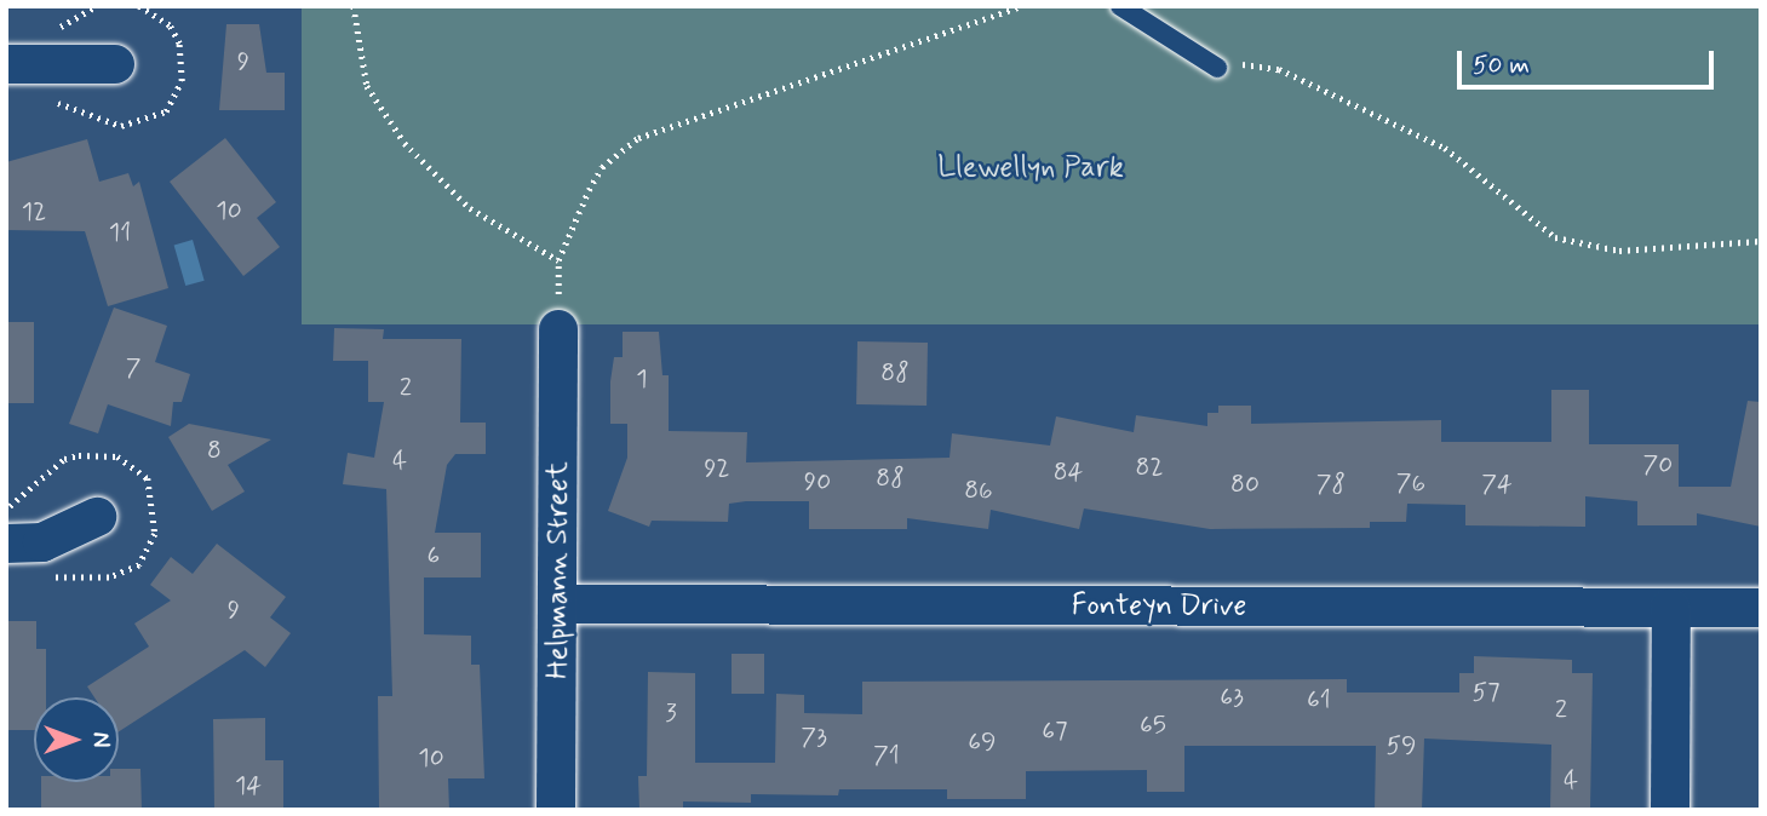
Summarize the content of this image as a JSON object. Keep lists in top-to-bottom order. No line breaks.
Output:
{"streets":{"street":["Helpmann Street","Fonteyn Drive"]},"crossings":[["Helpmann Street","Fonteyn Drive"]],"parks":["Llewellyn Park"],"house_numbers":["9","10","12","11","7","88","1","2","8","4","70","82","92","84","88","90","76","80","78","74","86","6","9","57","63","61","2","3","65","67","73","69","59","71","10","4","14"],"scale_bar":"50 m","north":"right"}
